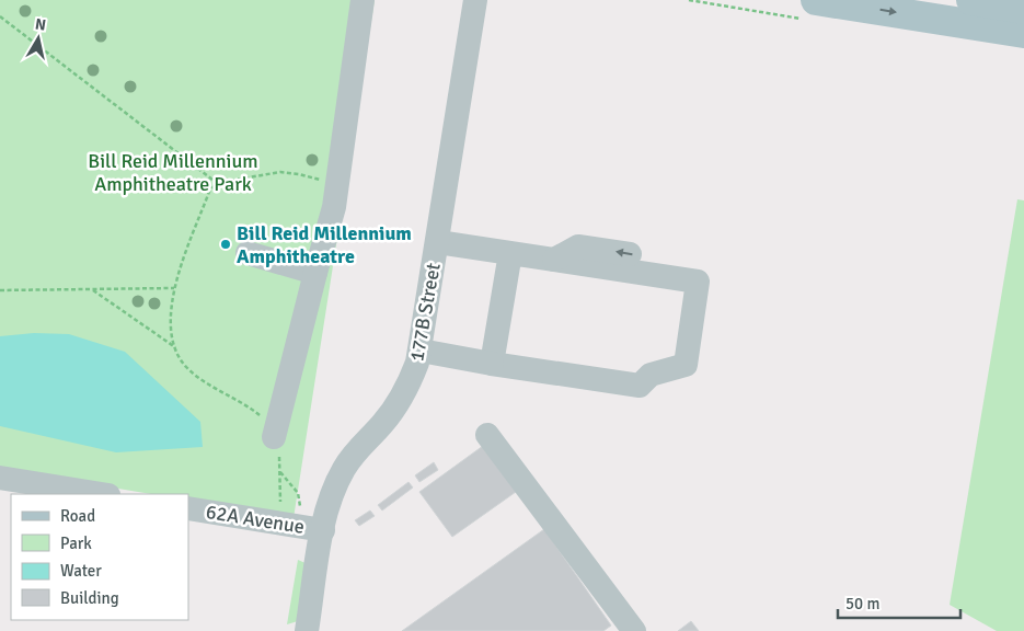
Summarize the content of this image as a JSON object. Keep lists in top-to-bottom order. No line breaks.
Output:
{"streets":{"street":["177B Street","62A Avenue"]},"crossings":[["177B Street","62A Avenue"]],"parks":["Bill Reid Millennium Amphitheatre Park"],"places":["Bill Reid Millennium Amphitheatre"],"legend":["Road","Park","Water","Building"],"scale_bar":"50 m","north":"top"}
